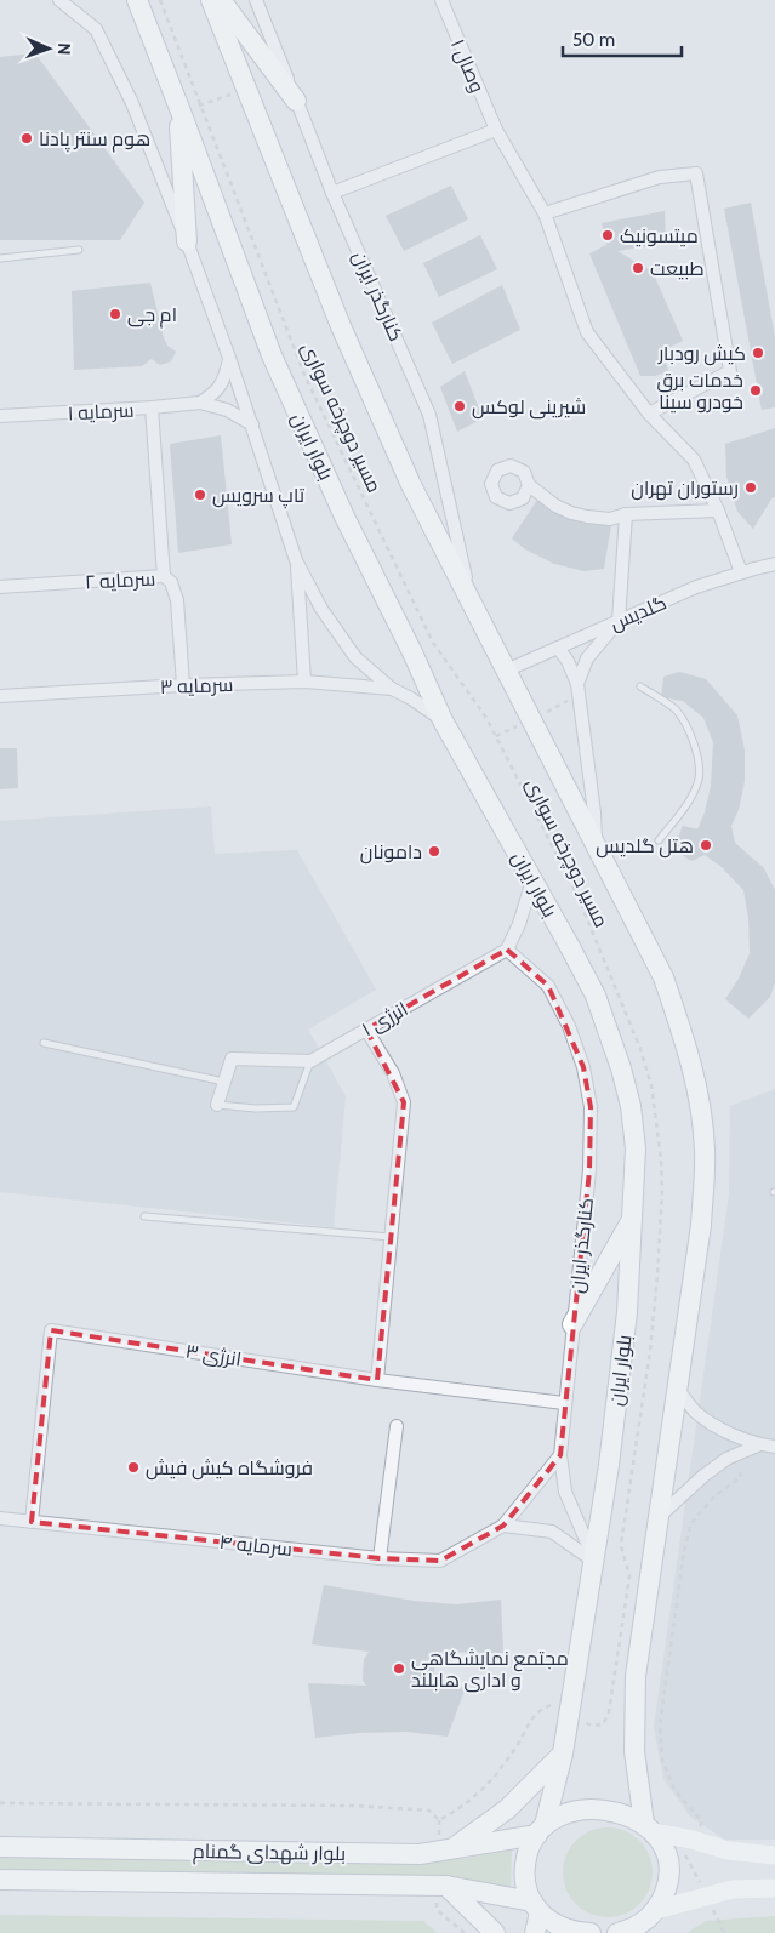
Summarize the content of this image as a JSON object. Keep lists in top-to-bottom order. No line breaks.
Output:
{"streets":{"main road":["بلوار ایران","بلوار شهدای گمنام"],"street":["وصال ۱","کنارگذر ایران","سرمایه ۱","سرمایه ۲","گلدیس","سرمایه ۳","انرژی ۱","انرژی ۳","سرمایه ۴"],"path":["مسیر دوچرخه سواری"]},"crossings":[["وصال ۱","گلدیس"],["کنارگذر ایران","بلوار ایران"],["کنارگذر ایران","انرژی ۱"],["کنارگذر ایران","انرژی ۳"],["مسیر دوچرخه سواری","بلوار ایران"],["بلوار ایران","بلوار شهدای گمنام"],["سرمایه ۲","سرمایه ۳"],["انرژی ۳","سرمایه ۴"]],"places":["هوم سنتر پادنا","میتسونیک","طبیعت","ام جی","کیش رودبار","خدمات برق خودرو سینا","شيرينی لوكس","رستوران تهران","تاپ سرویس","هتل گلدیس","دامونان","فروشگاه کیش فیش","مجتمع نمایشگاهی و اداری هابلند"],"scale_bar":"50 m","north":"right"}
